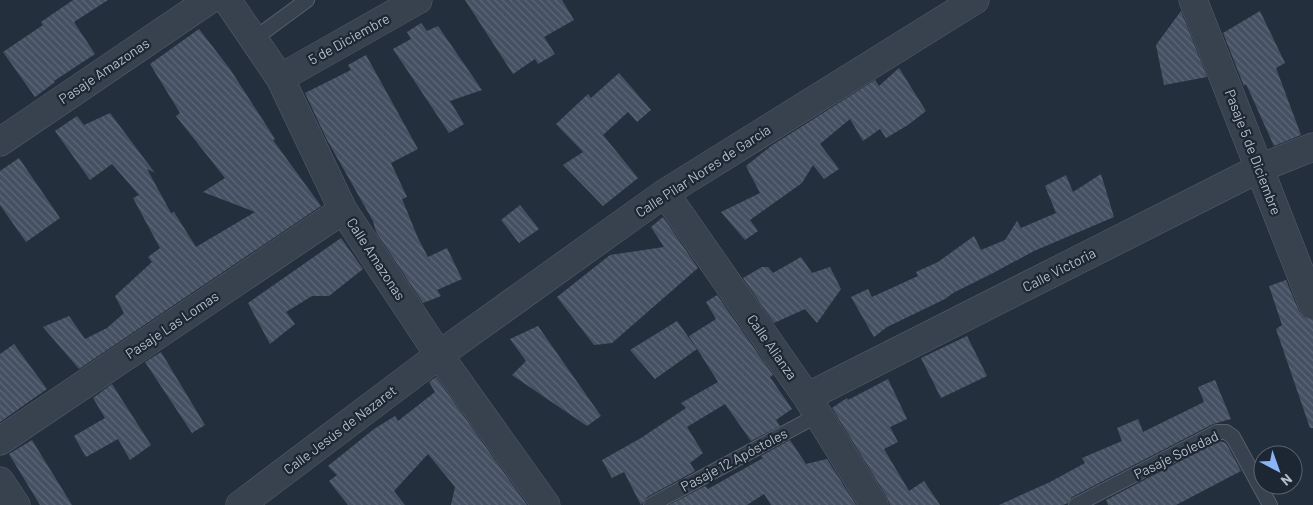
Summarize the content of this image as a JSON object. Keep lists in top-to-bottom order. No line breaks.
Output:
{"streets":{"street":["5 de Diciembre","Pasaje Amazonas","Pasaje 5 de Diciembre","Calle Pilar Nores de García","Calle Amazonas","Calle Victoria","Pasaje Las Lomas","Calle Alianza","Calle Jesús de Nazaret"],"lane":["Pasaje Soledad","Pasaje 12 Apóstoles"]},"crossings":[["5 de Diciembre","Calle Amazonas"],["Pasaje 5 de Diciembre","Calle Victoria"],["Calle Pilar Nores de García","Calle Amazonas"],["Calle Pilar Nores de García","Calle Alianza"],["Calle Pilar Nores de García","Calle Jesús de Nazaret"],["Calle Amazonas","Pasaje Las Lomas"],["Calle Amazonas","Calle Jesús de Nazaret"],["Calle Victoria","Calle Alianza"],["Calle Victoria","Pasaje 12 Apóstoles"],["Calle Alianza","Pasaje 12 Apóstoles"]],"north":"bottom right"}
